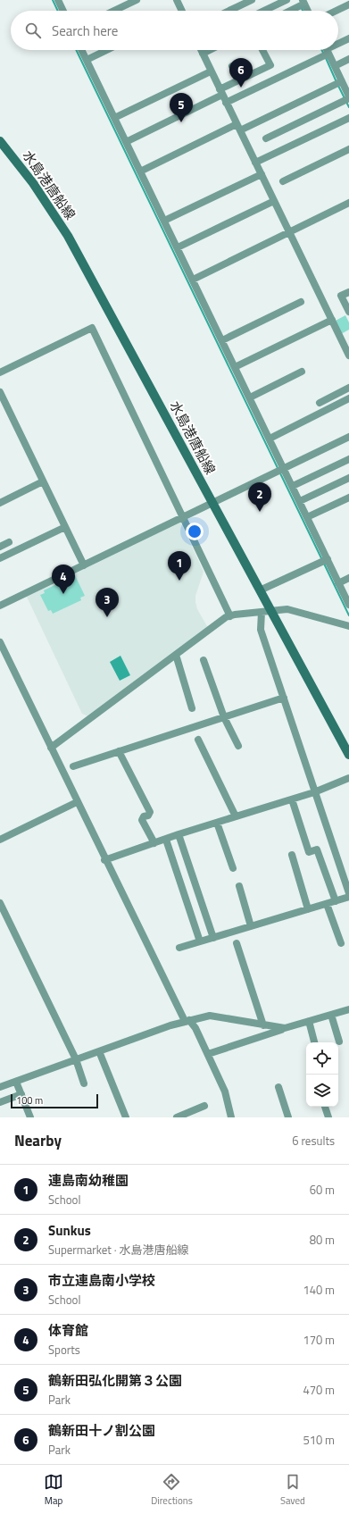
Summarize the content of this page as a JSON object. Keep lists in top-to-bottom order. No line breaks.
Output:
{"streets":{"main road":["水島港唐船線"]},"scale_bar":"100 m","page":{"search":"Search here","pins":["6","5","2","1","4","3"],"scale":"100 m","heading":["Nearby","6 results"],"list":[{"mark":"1","name":"連島南幼稚園","note":"School","value":"60 m"},{"mark":"2","name":"Sunkus","note":"Supermarket · 水島港唐船線","value":"80 m"},{"mark":"3","name":"市立連島南小学校","note":"School","value":"140 m"},{"mark":"4","name":"体育館","note":"Sports","value":"170 m"},{"mark":"5","name":"鶴新田弘化開第３公園","note":"Park","value":"470 m"},{"mark":"6","name":"鶴新田十ノ割公園","note":"Park","value":"510 m"}],"nav":["Map","Directions","Saved"]}}
